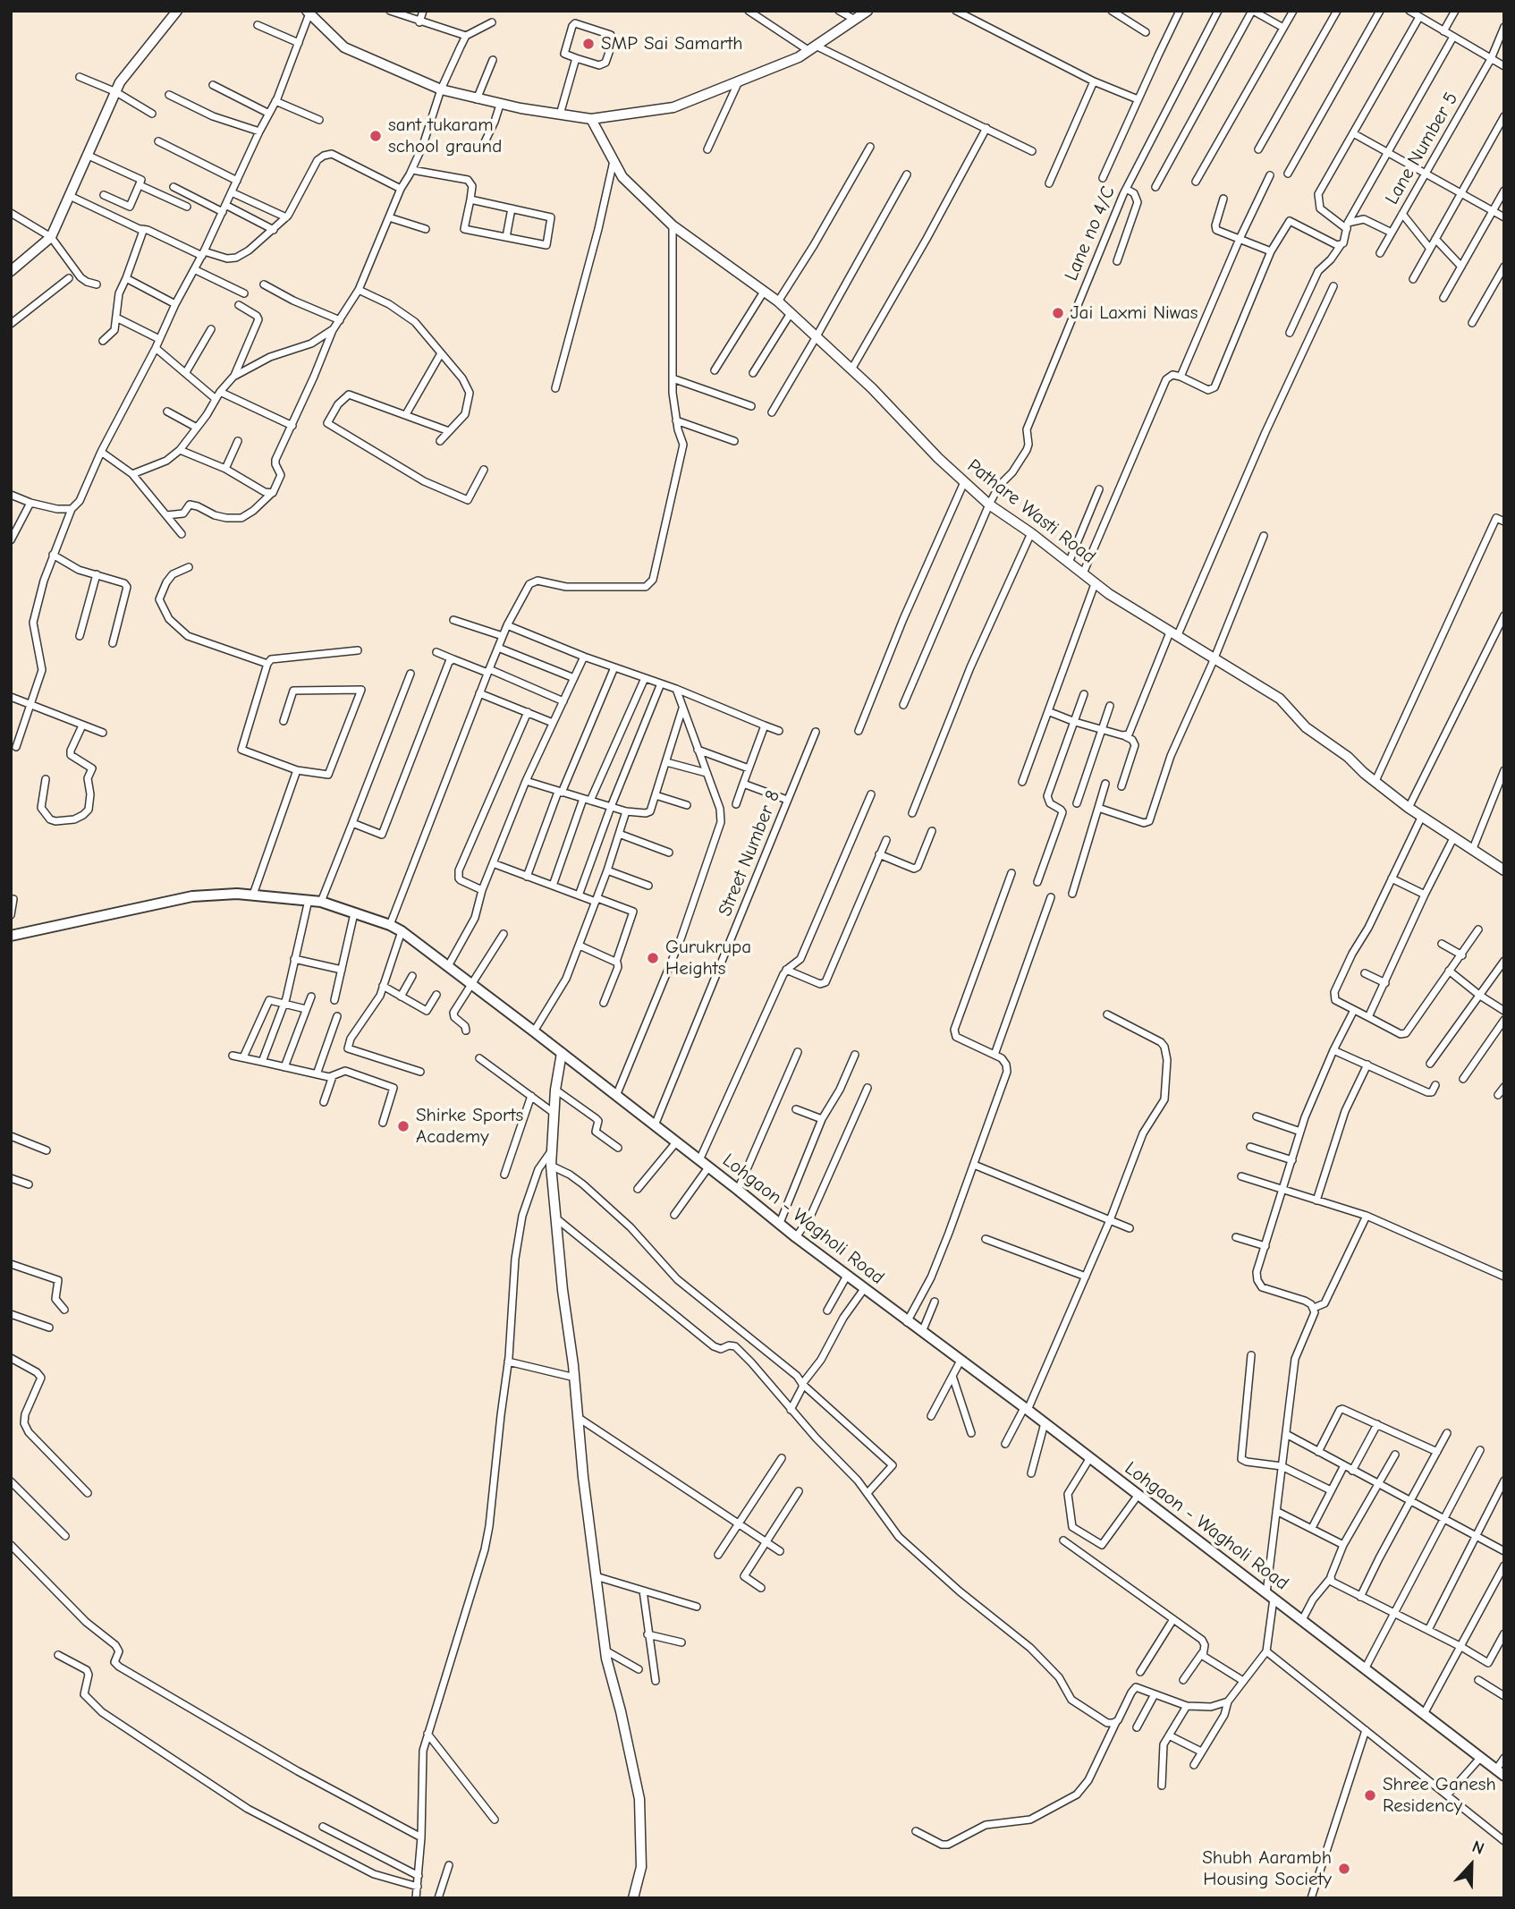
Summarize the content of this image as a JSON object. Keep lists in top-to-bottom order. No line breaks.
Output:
{"streets":{"main road":["Lohgaon - Wagholi Road"],"street":["Lane Number 5","Lane no 4/C","Pathare Wasti Road","Street Number 8"]},"crossings":[["Lane no 4/C","Pathare Wasti Road"],["Street Number 8","Lohgaon - Wagholi Road"]],"places":["SMP Sai Samarth","sant tukaram school graund","Jai Laxmi Niwas","Gurukrupa Heights","Shirke Sports Academy","Shree Ganesh Residency","Shubh Aarambh Housing Society"],"north":"top"}
